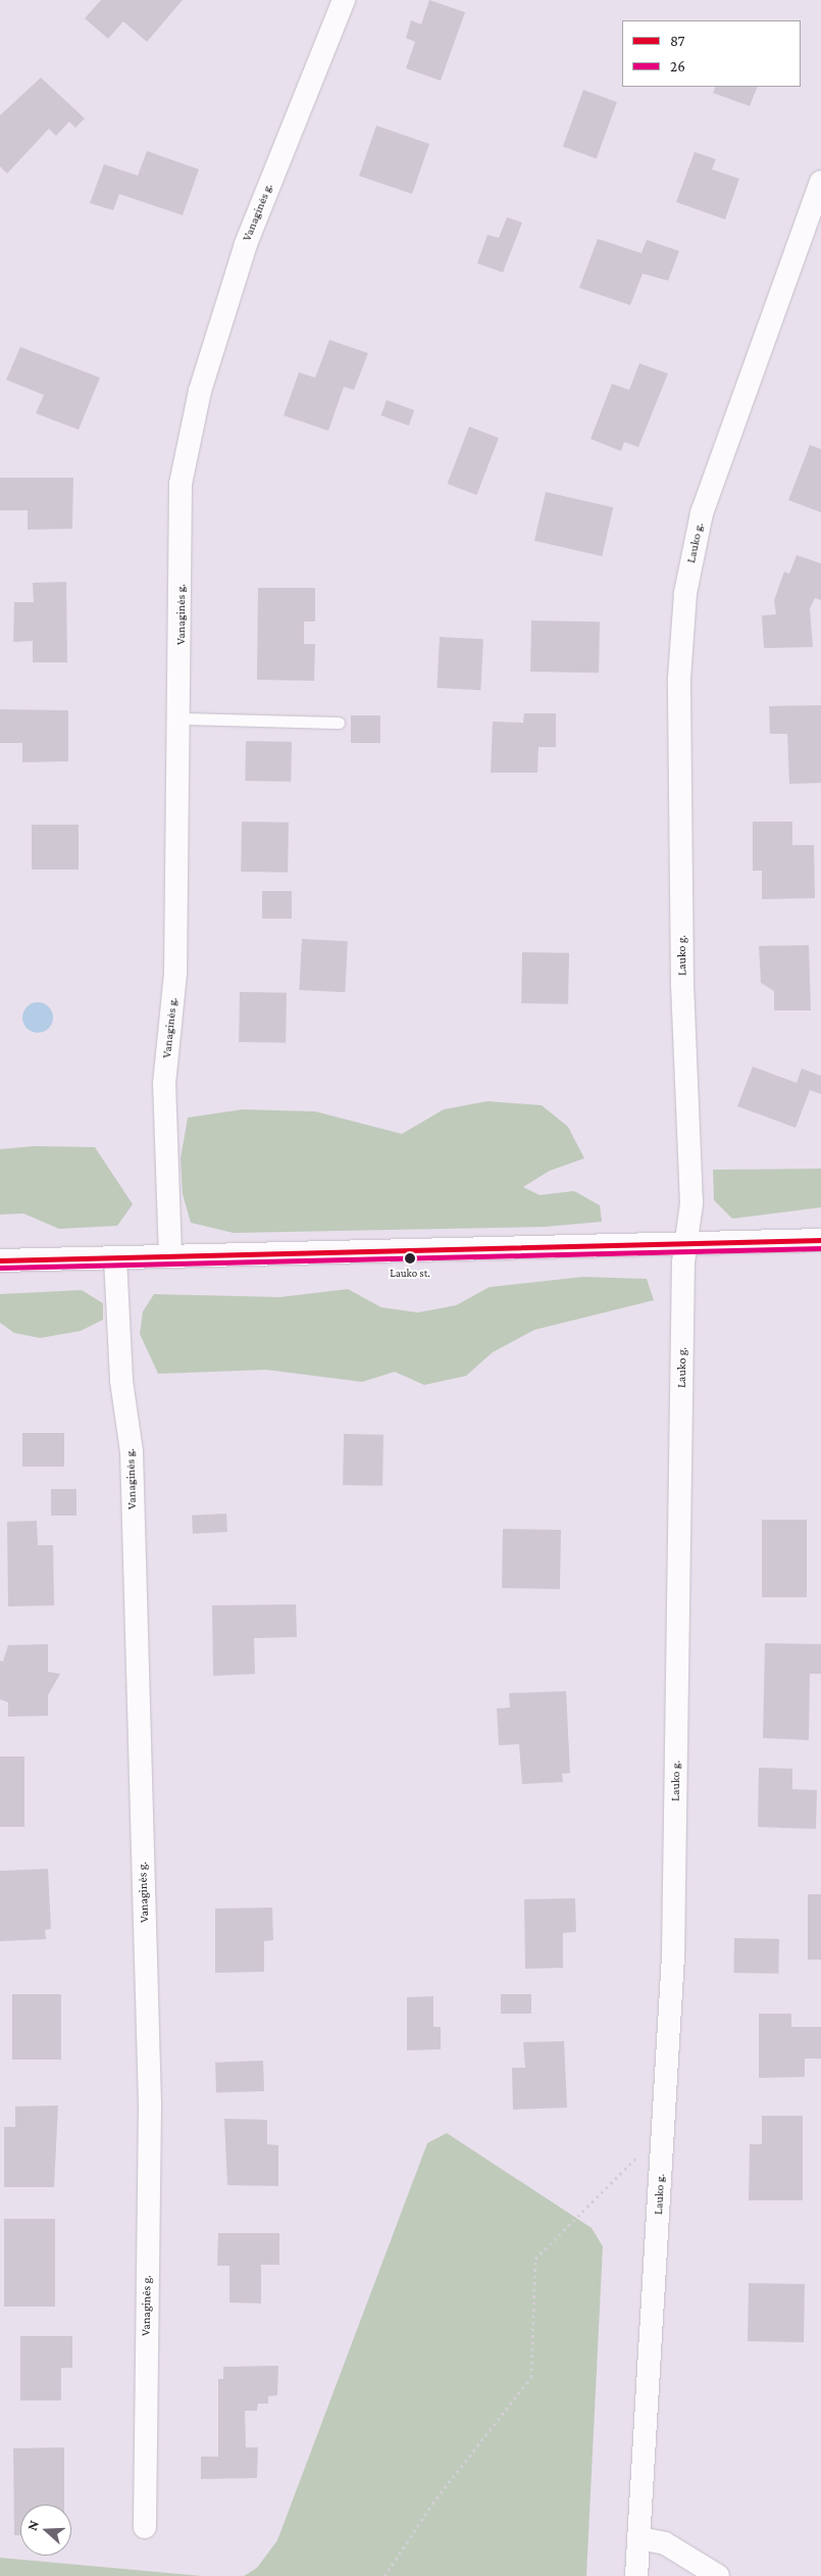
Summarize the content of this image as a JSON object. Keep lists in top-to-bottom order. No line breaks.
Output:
{"streets":{"street":["Vanaginės g.","Lauko g."]},"places":["Lauko st."],"lines":["transit line 87","transit line 26"],"legend":["87","26"],"north":"left"}
